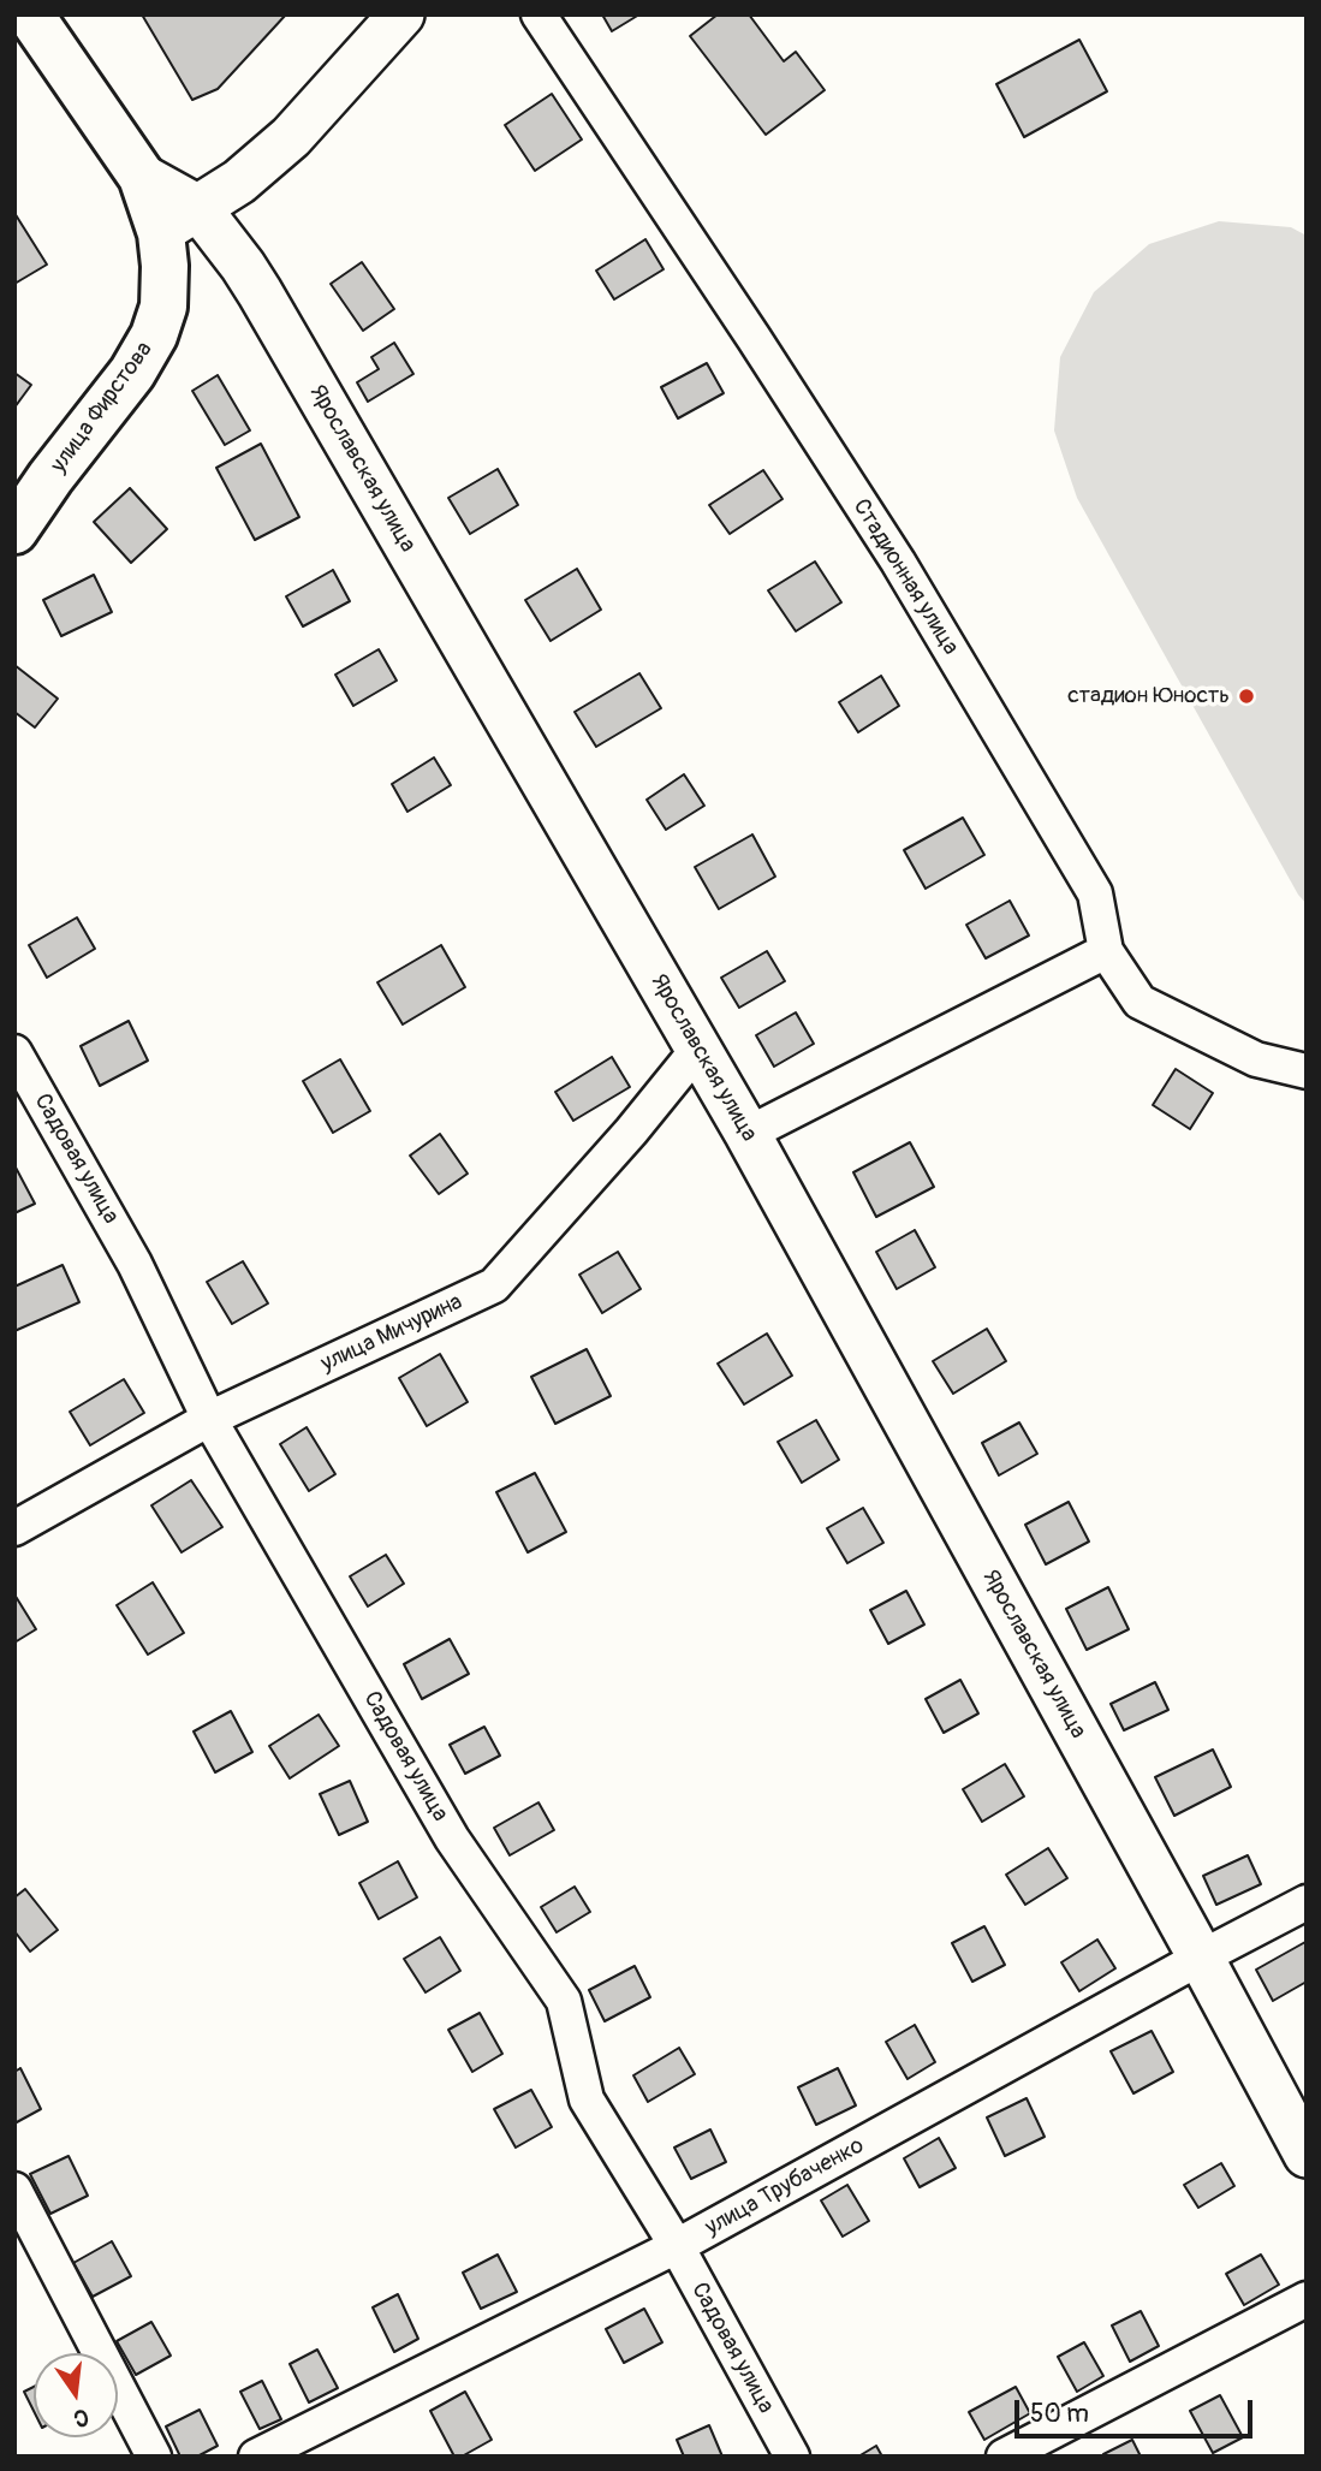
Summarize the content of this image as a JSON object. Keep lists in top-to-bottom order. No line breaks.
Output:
{"streets":{"main road":["улица Фирстова"],"street":["Ярославская улица","Стадионная улица","Садовая улица","улица Мичурина","улица Трубаченко"]},"crossings":[["улица Фирстова","Ярославская улица"],["Ярославская улица","улица Мичурина"],["Ярославская улица","улица Трубаченко"],["Садовая улица","улица Мичурина"],["Садовая улица","улица Трубаченко"]],"places":["стадион Юность"],"scale_bar":"50 m","north":"bottom"}
